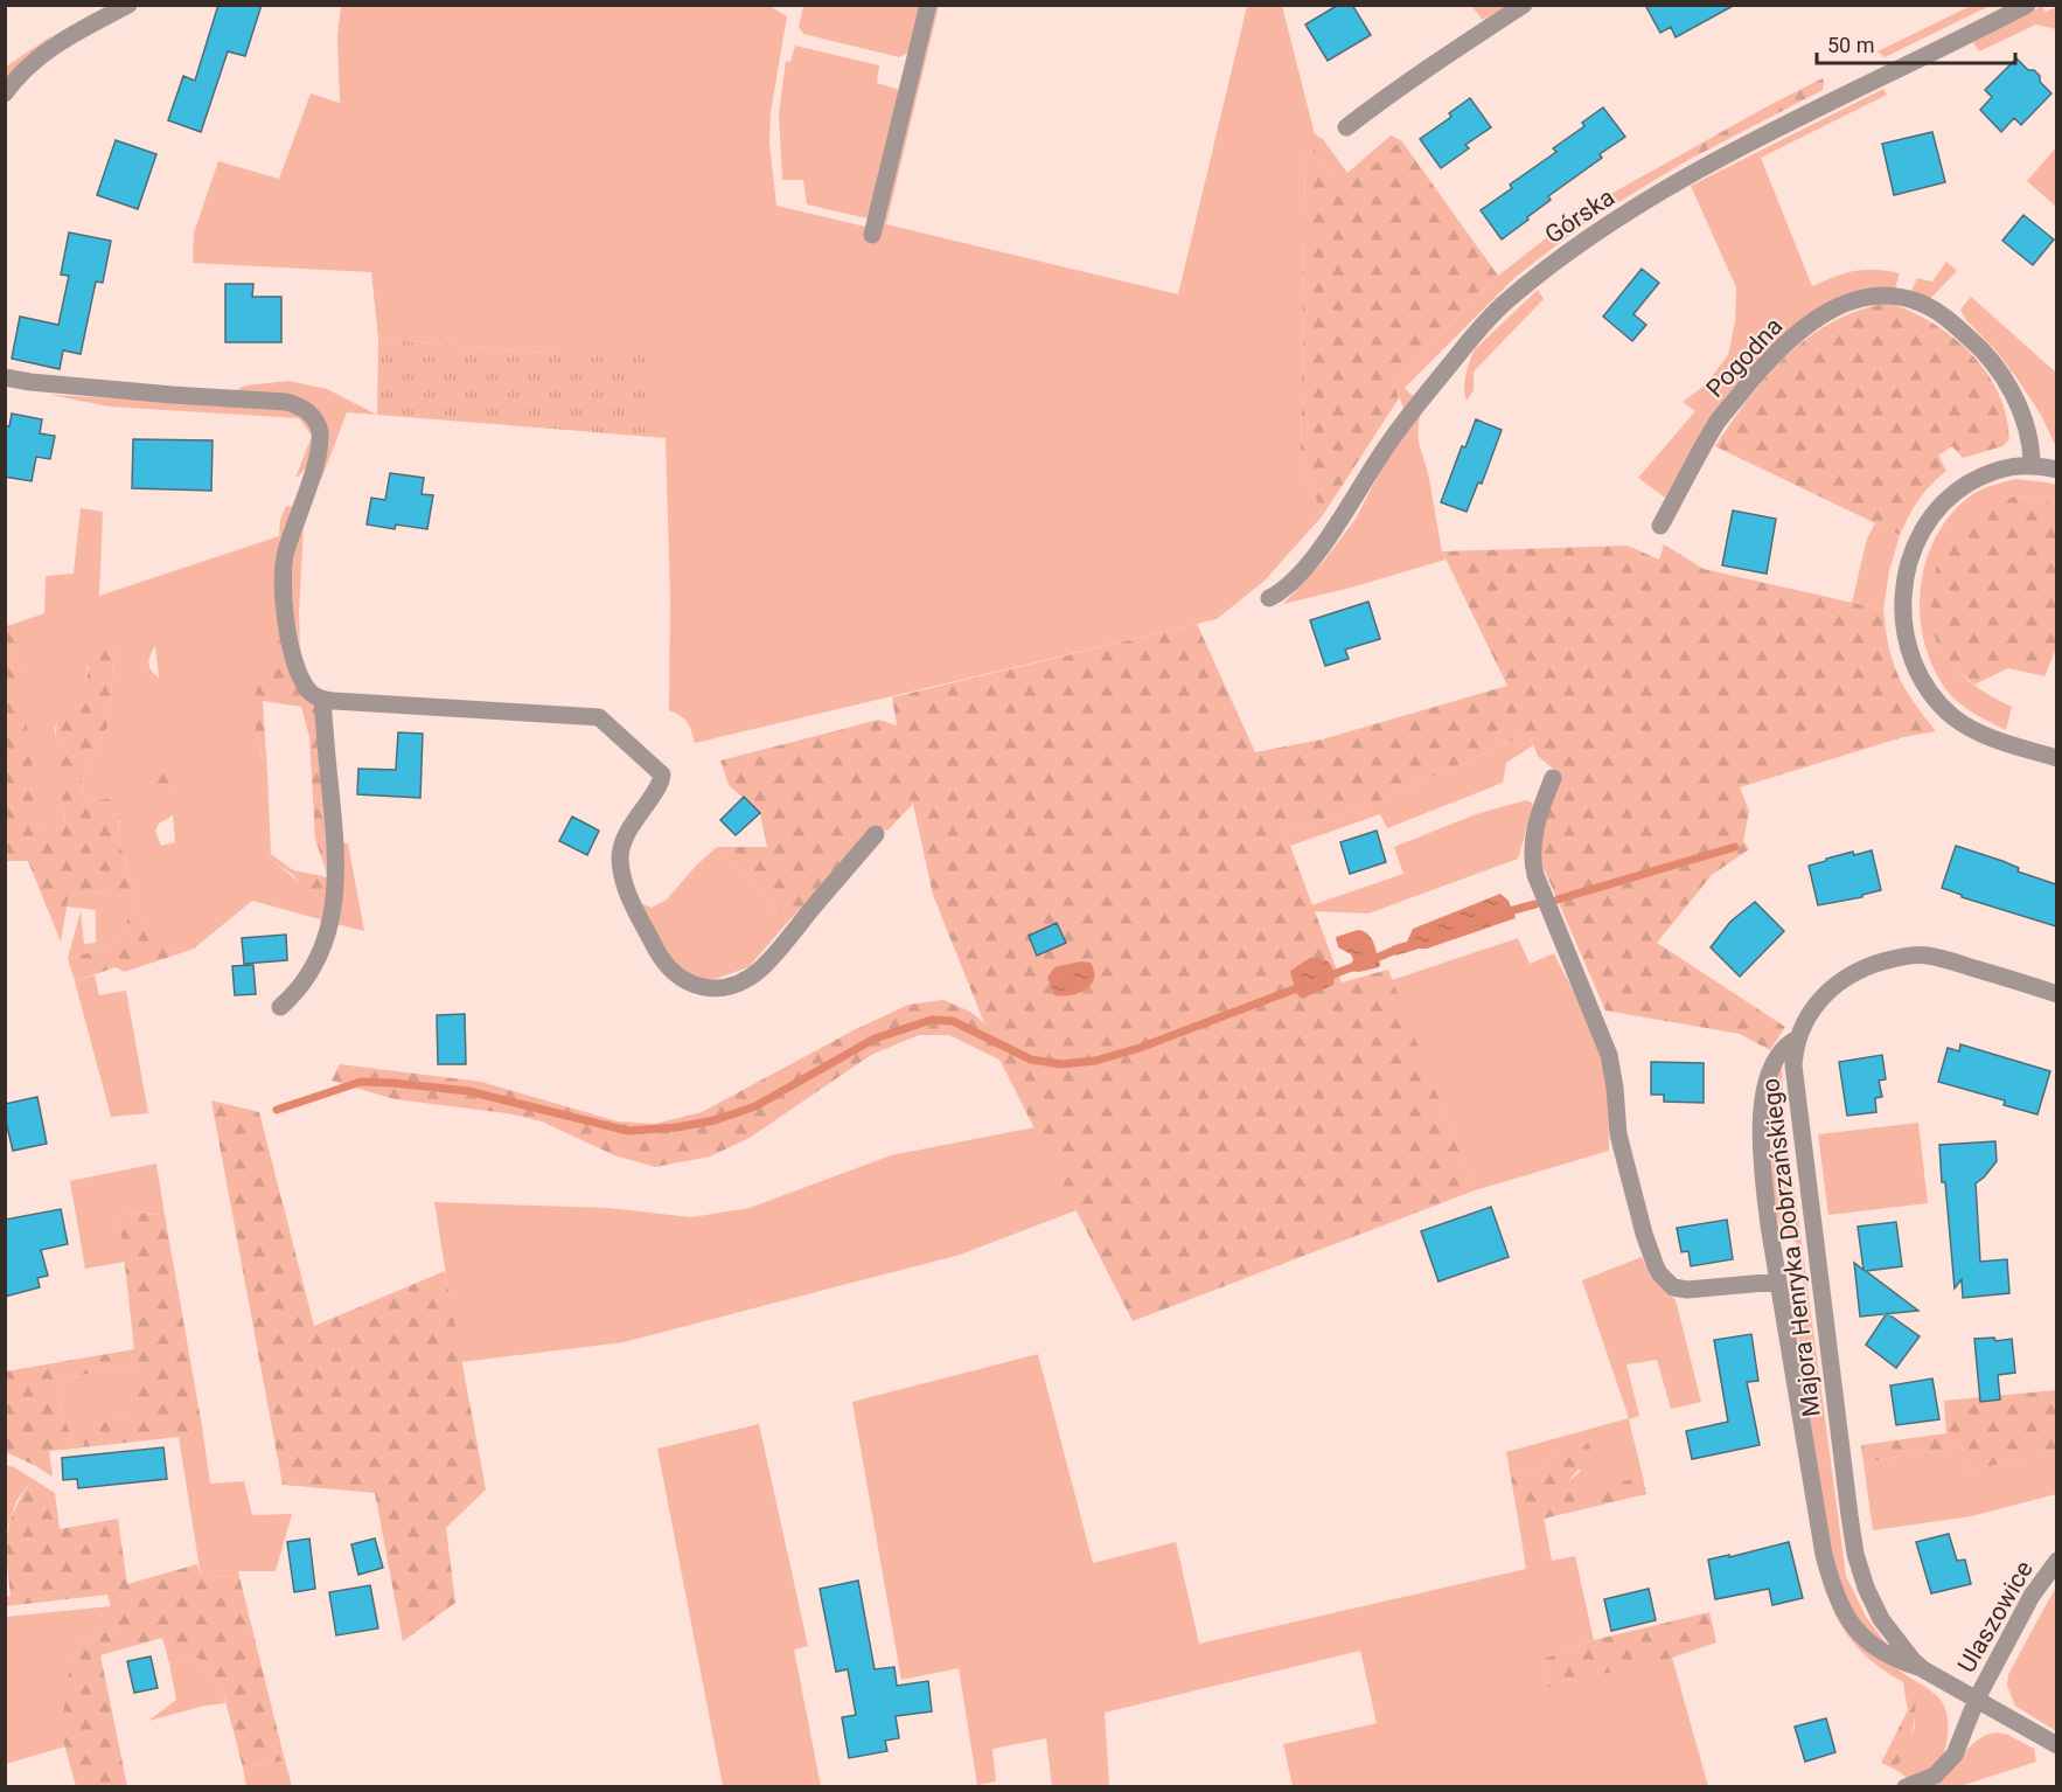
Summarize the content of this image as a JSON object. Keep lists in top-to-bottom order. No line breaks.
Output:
{"streets":{"street":["Górska","Pogodna","Majora Henryka Dobrzańskiego","Ulaszowice"]},"crossings":[["Majora Henryka Dobrzańskiego","Ulaszowice"]],"scale_bar":"50 m"}
